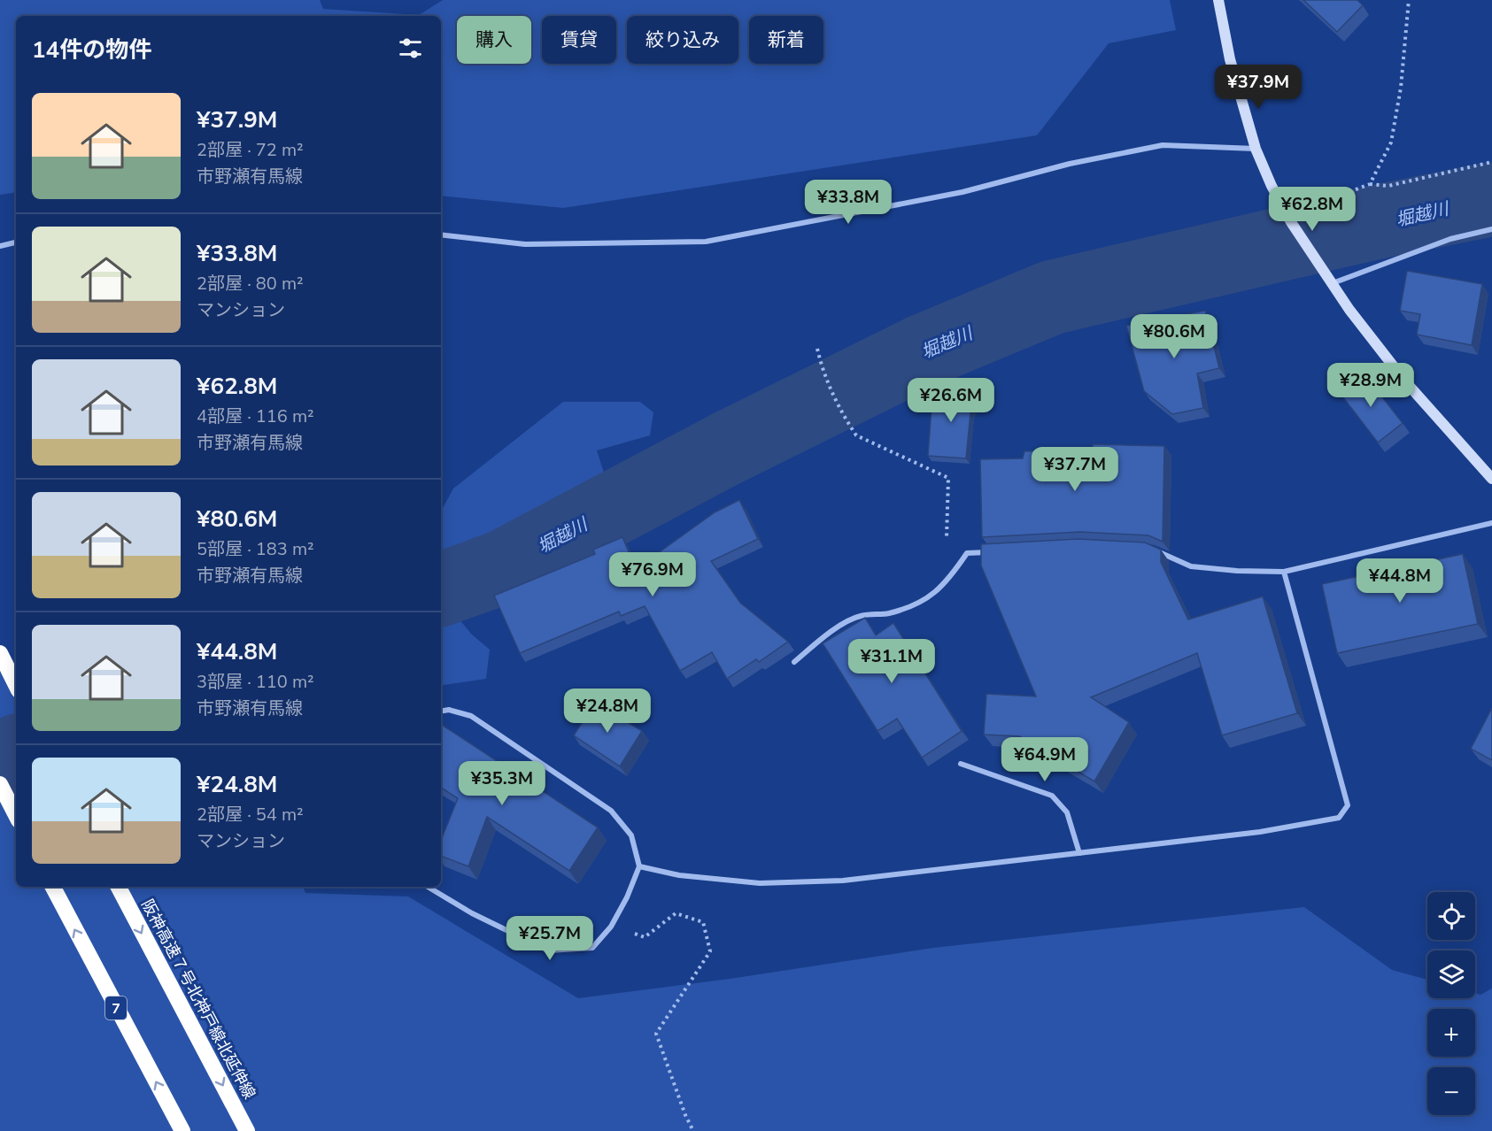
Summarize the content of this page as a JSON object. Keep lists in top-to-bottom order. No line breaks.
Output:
{"streets":{"highway":["阪神高速７号北神戸線北延伸線","7"]},"water":["堀越川"],"page":{"chip":["購入","賃貸","絞り込み","新着"],"heading":"14件の物件","price":["¥37.9M","¥33.8M","¥62.8M","¥80.6M","¥28.9M","¥26.6M","¥37.7M","¥76.9M","¥44.8M","¥31.1M","¥24.8M","¥64.9M","¥35.3M","¥25.7M"],"list":[{"name":"¥37.9M","note":"2部屋 · 72 m² · 市野瀬有馬線"},{"name":"¥33.8M","note":"2部屋 · 80 m² · マンション"},{"name":"¥62.8M","note":"4部屋 · 116 m² · 市野瀬有馬線"},{"name":"¥80.6M","note":"5部屋 · 183 m² · 市野瀬有馬線"},{"name":"¥44.8M","note":"3部屋 · 110 m² · 市野瀬有馬線"},{"name":"¥24.8M","note":"2部屋 · 54 m² · マンション"}],"map_buttons":["+","−"]}}
